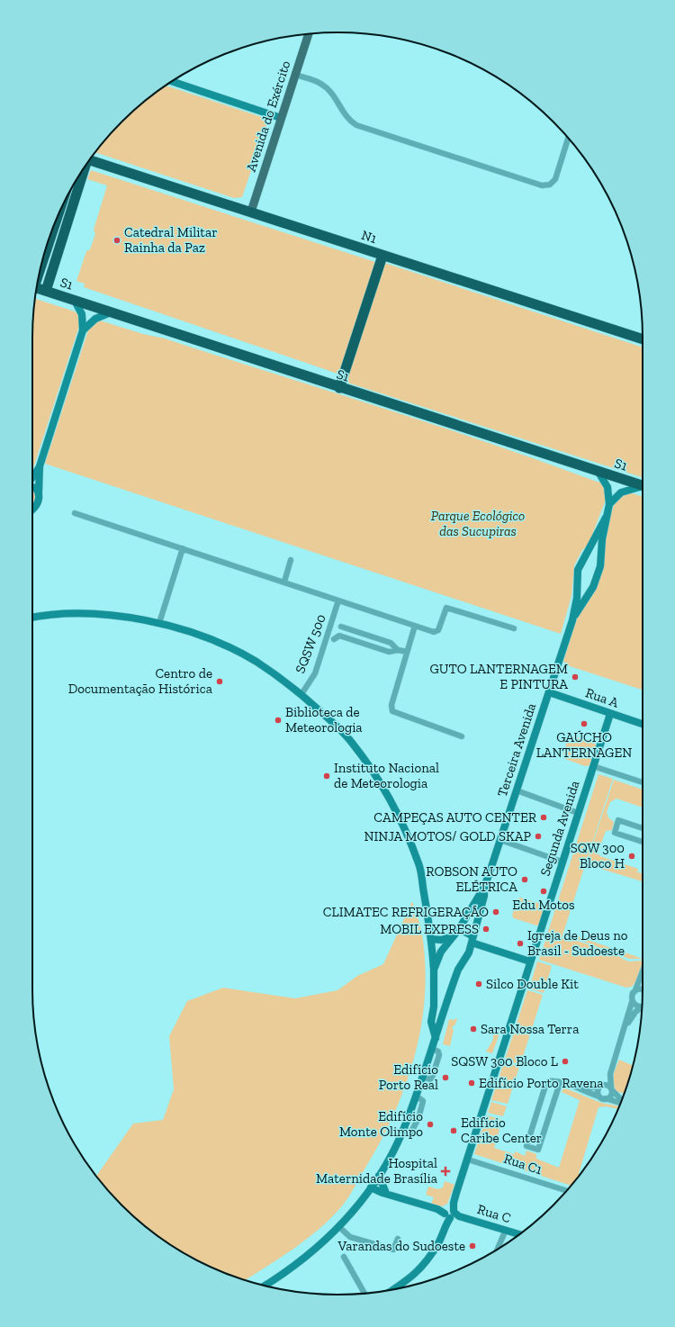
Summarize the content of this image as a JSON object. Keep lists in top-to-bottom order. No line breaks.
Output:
{"streets":{"highway":["N1","S1"],"main road":["Avenida do Exército"],"street":["SQSW 500","Rua A","Terceira Avenida","Segunda Avenida","Rua C1","Rua C"]},"crossings":[["Avenida do Exército","N1"],["Rua A","Terceira Avenida"],["Rua A","Segunda Avenida"],["Terceira Avenida","Rua C"],["Segunda Avenida","Rua C1"],["Segunda Avenida","Rua C"]],"parks":["Parque Ecológico das Sucupiras"],"places":{"other":["Catedral Militar Rainha da Paz","GUTO LANTERNAGEM E PINTURA","Centro de Documentação Histórica","Biblioteca de Meteorologia","GAÚCHO LANTERNAGEN","Instituto Nacional de Meteorologia","CAMPEÇAS AUTO CENTER","NINJA MOTOS/ GOLD SKAP","SQW 300 Bloco H","ROBSON AUTO ELÉTRICA","Edu Motos","CLIMATEC REFRIGERAÇÃO","MOBIL EXPRESS","Igreja de Deus no Brasil - Sudoeste","Silco Double Kit","Sara Nossa Terra","SQSW 300 Bloco L","Edifício Porto Real","Edifício Porto Ravena","Edifício Monte Olimpo","Edifício Caribe Center","Varandas do Sudoeste"],"health":["Hospital Maternidade Brasília"]}}
